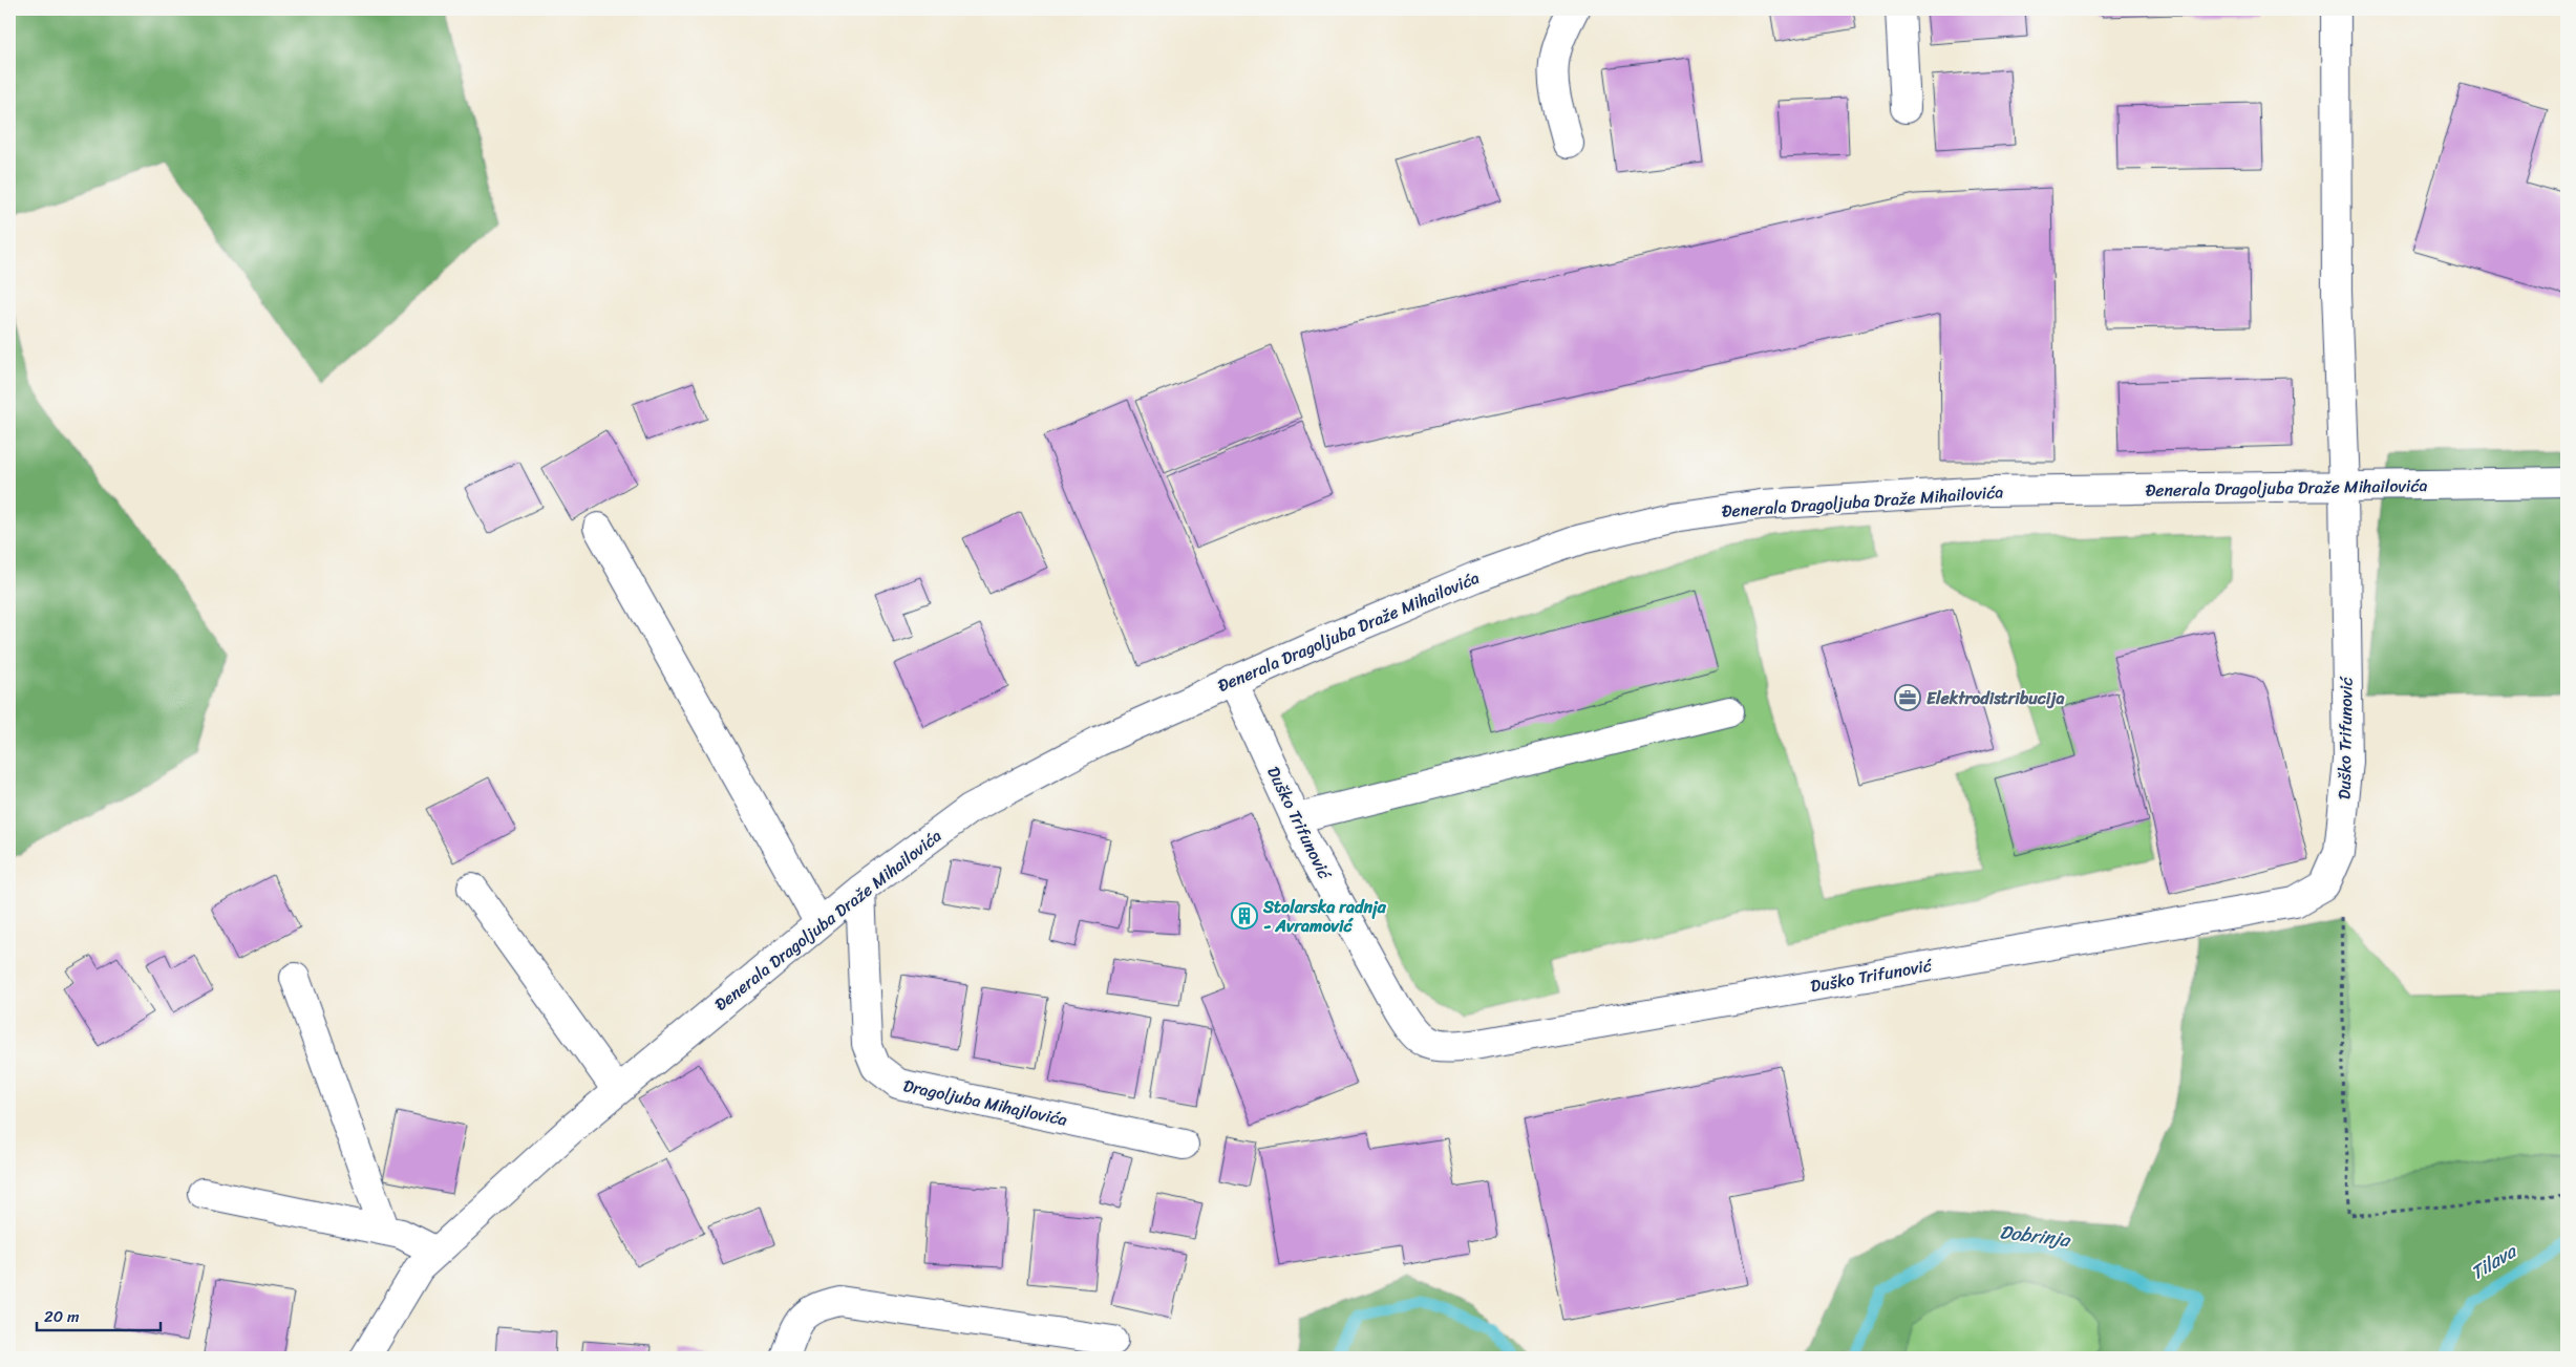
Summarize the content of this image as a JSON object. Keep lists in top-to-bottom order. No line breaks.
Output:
{"streets":{"street":["Đenerala Dragoljuba Draže Mihailovića","Duško Trifunović","Dragoljuba Mihajlovića"]},"crossings":[["Đenerala Dragoljuba Draže Mihailovića","Duško Trifunović"],["Đenerala Dragoljuba Draže Mihailovića","Dragoljuba Mihajlovića"]],"water":["Dobrinja","Tilava"],"places":{"office":["Elektrodistribucija"],"building":["Stolarska radnja - Avramović"]},"scale_bar":"20 m"}
